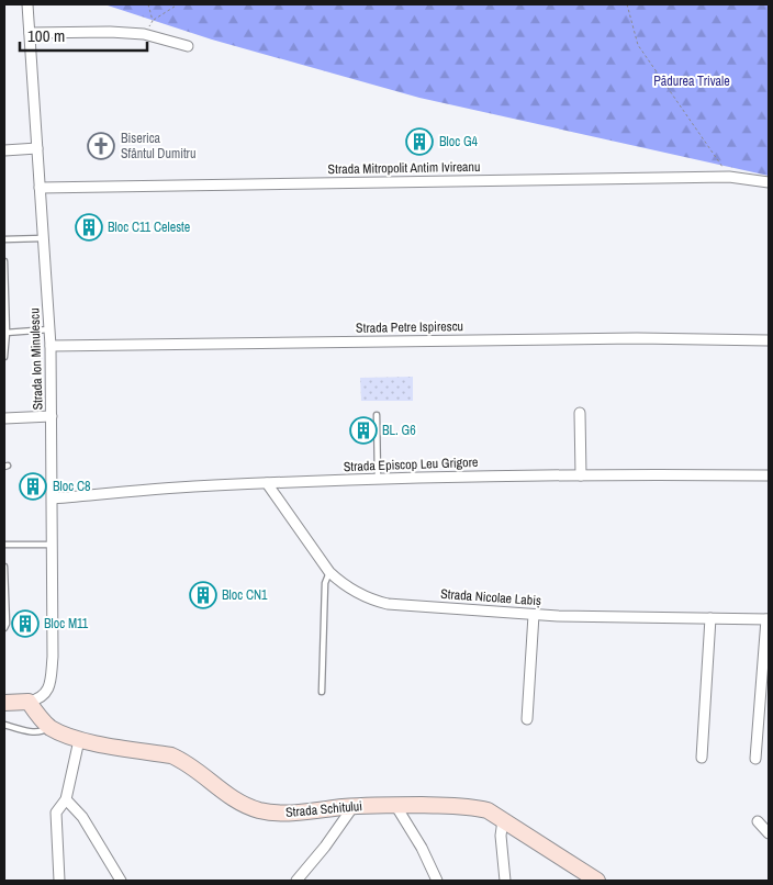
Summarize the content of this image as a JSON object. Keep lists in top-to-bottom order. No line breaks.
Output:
{"streets":{"main road":["Strada Schitului"],"street":["Strada Mitropolit Antim Ivireanu","Strada Petre Ispirescu","Strada Ion Minulescu","Strada Episcop Leu Grigore","Strada Nicolae Labiș"]},"crossings":[["Strada Mitropolit Antim Ivireanu","Strada Ion Minulescu"],["Strada Petre Ispirescu","Strada Ion Minulescu"],["Strada Ion Minulescu","Strada Episcop Leu Grigore"],["Strada Ion Minulescu","Strada Schitului"],["Strada Episcop Leu Grigore","Strada Nicolae Labiș"]],"parks":["Pădurea Trivale"],"places":{"building":["Bloc G4","Bloc C11 Celeste","BL. G6","Bloc C8","Bloc CN1","Bloc M11"],"church":["Biserica Sfântul Dumitru"]},"scale_bar":"100 m"}
